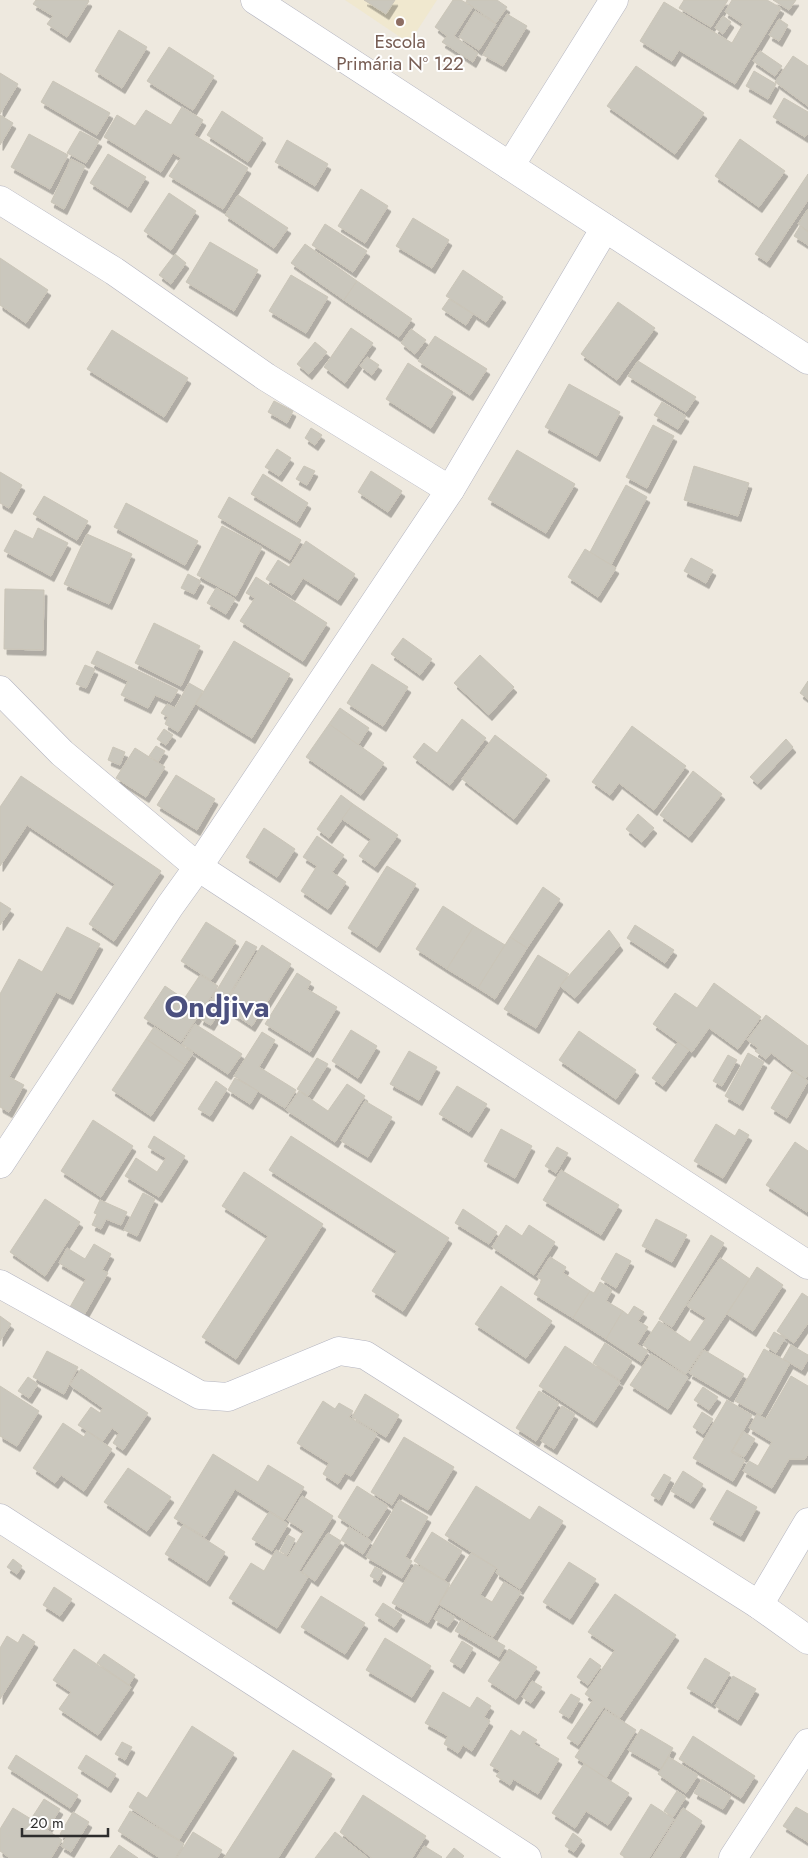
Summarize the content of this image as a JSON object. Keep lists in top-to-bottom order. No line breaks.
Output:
{"districts":["Ondjiva"],"places":["Escola Primária Nº 122"],"scale_bar":"20 m"}
